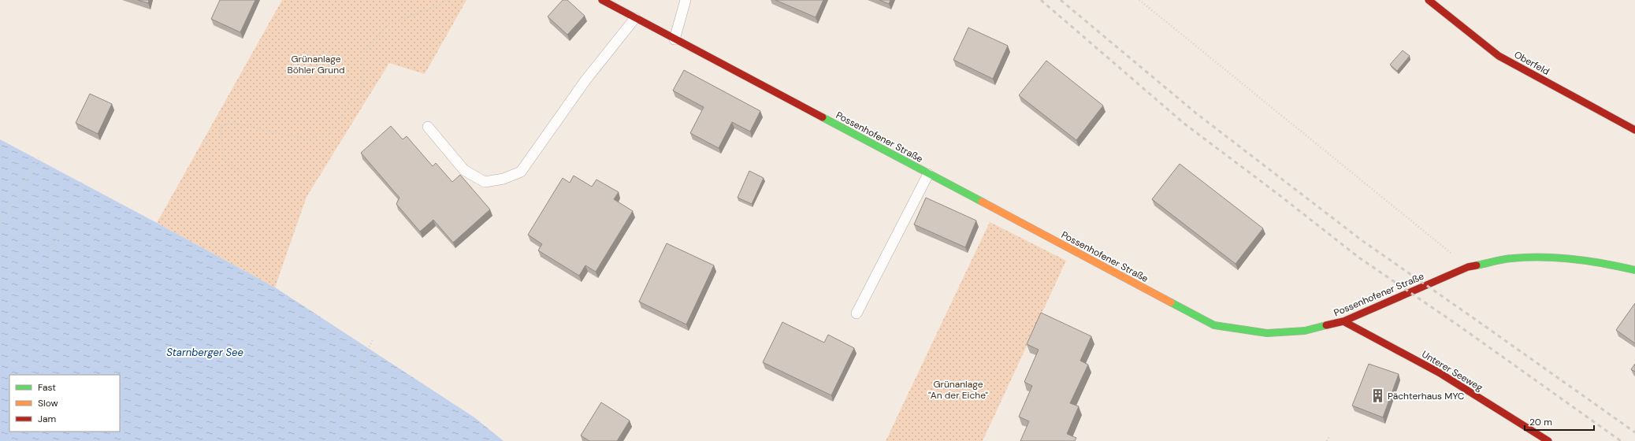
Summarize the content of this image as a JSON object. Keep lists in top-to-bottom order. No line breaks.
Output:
{"streets":{"main road":["Oberfeld","Possenhofener Straße","Unterer Seeweg"]},"crossings":[["Possenhofener Straße","Unterer Seeweg"]],"water":["Starnberger See"],"parks":["Grünanlage Böhler Grund","Grünanlage \"An der Eiche\""],"places":{"building":["Pächterhaus MYC"]},"legend":["Fast","Slow","Jam"],"scale_bar":"20 m"}
